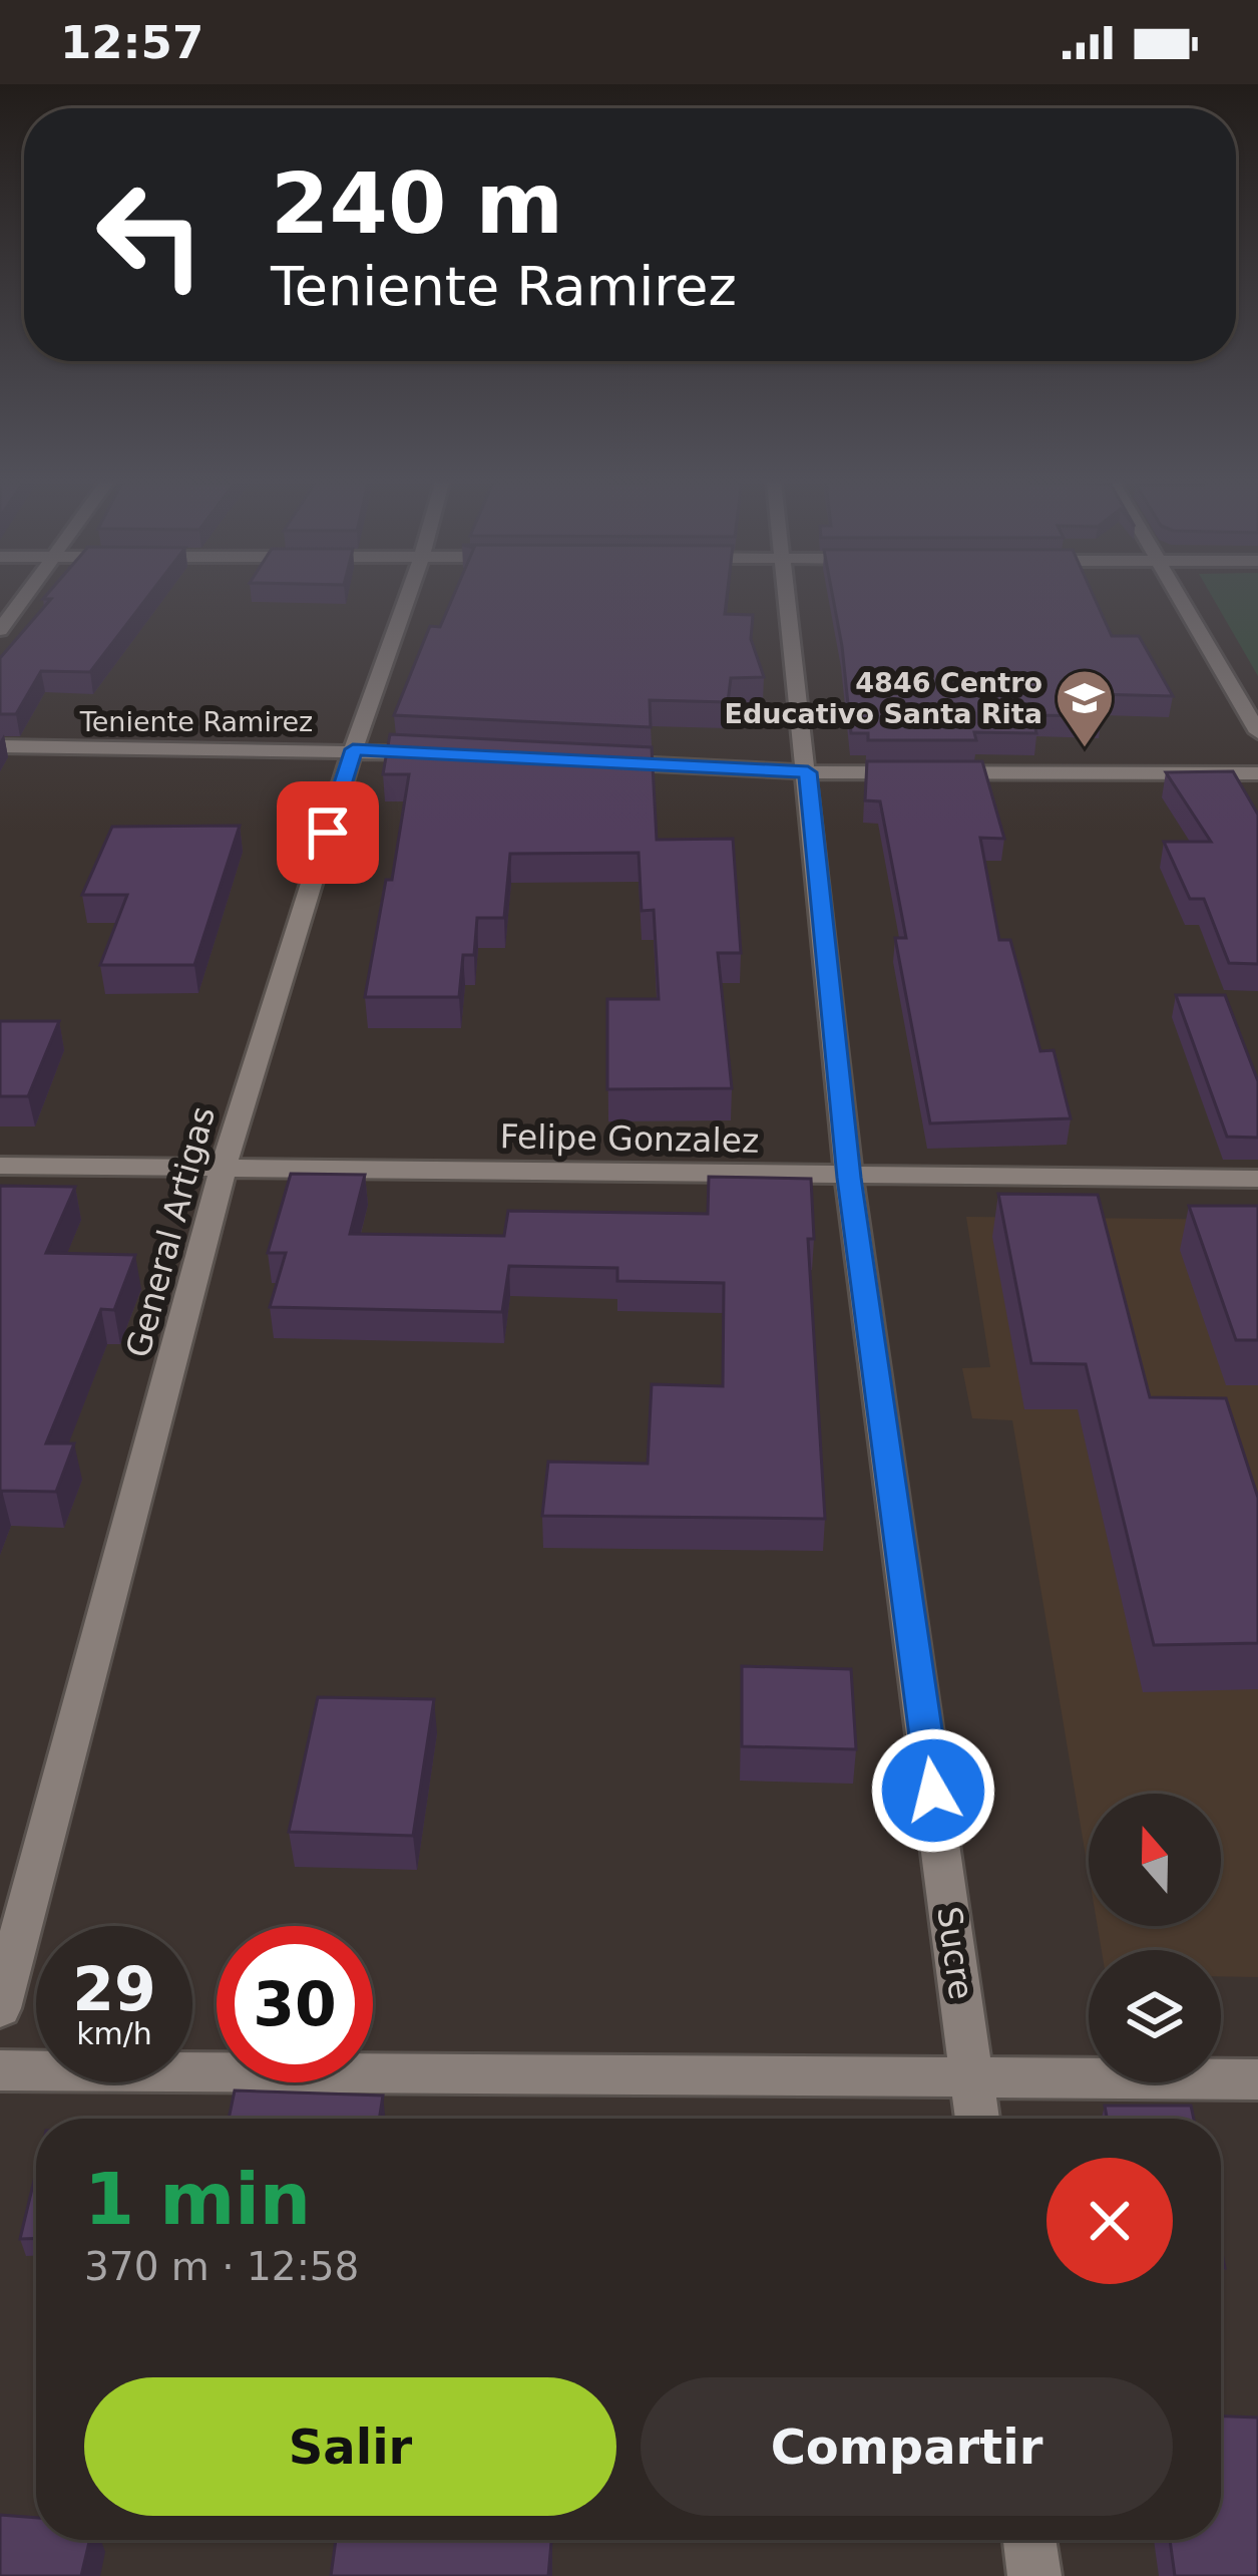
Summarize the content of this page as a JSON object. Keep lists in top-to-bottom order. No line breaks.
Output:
{"streets":{"street":["Teniente Ramirez","Felipe Gonzalez","General Artigas","Sucre"]},"crossings":[["Teniente Ramirez","General Artigas"],["Felipe Gonzalez","General Artigas"],["Felipe Gonzalez","Sucre"]],"places":{"school or university":["4846 Centro Educativo Santa Rita"]},"north":"top","page":{"status":"12:57","turn":["240 m","Teniente Ramirez"],"speed":"29 km/h","limit":"30","heading":["1 min","370 m · 12:58"],"buttons":["Salir","Compartir"]}}
